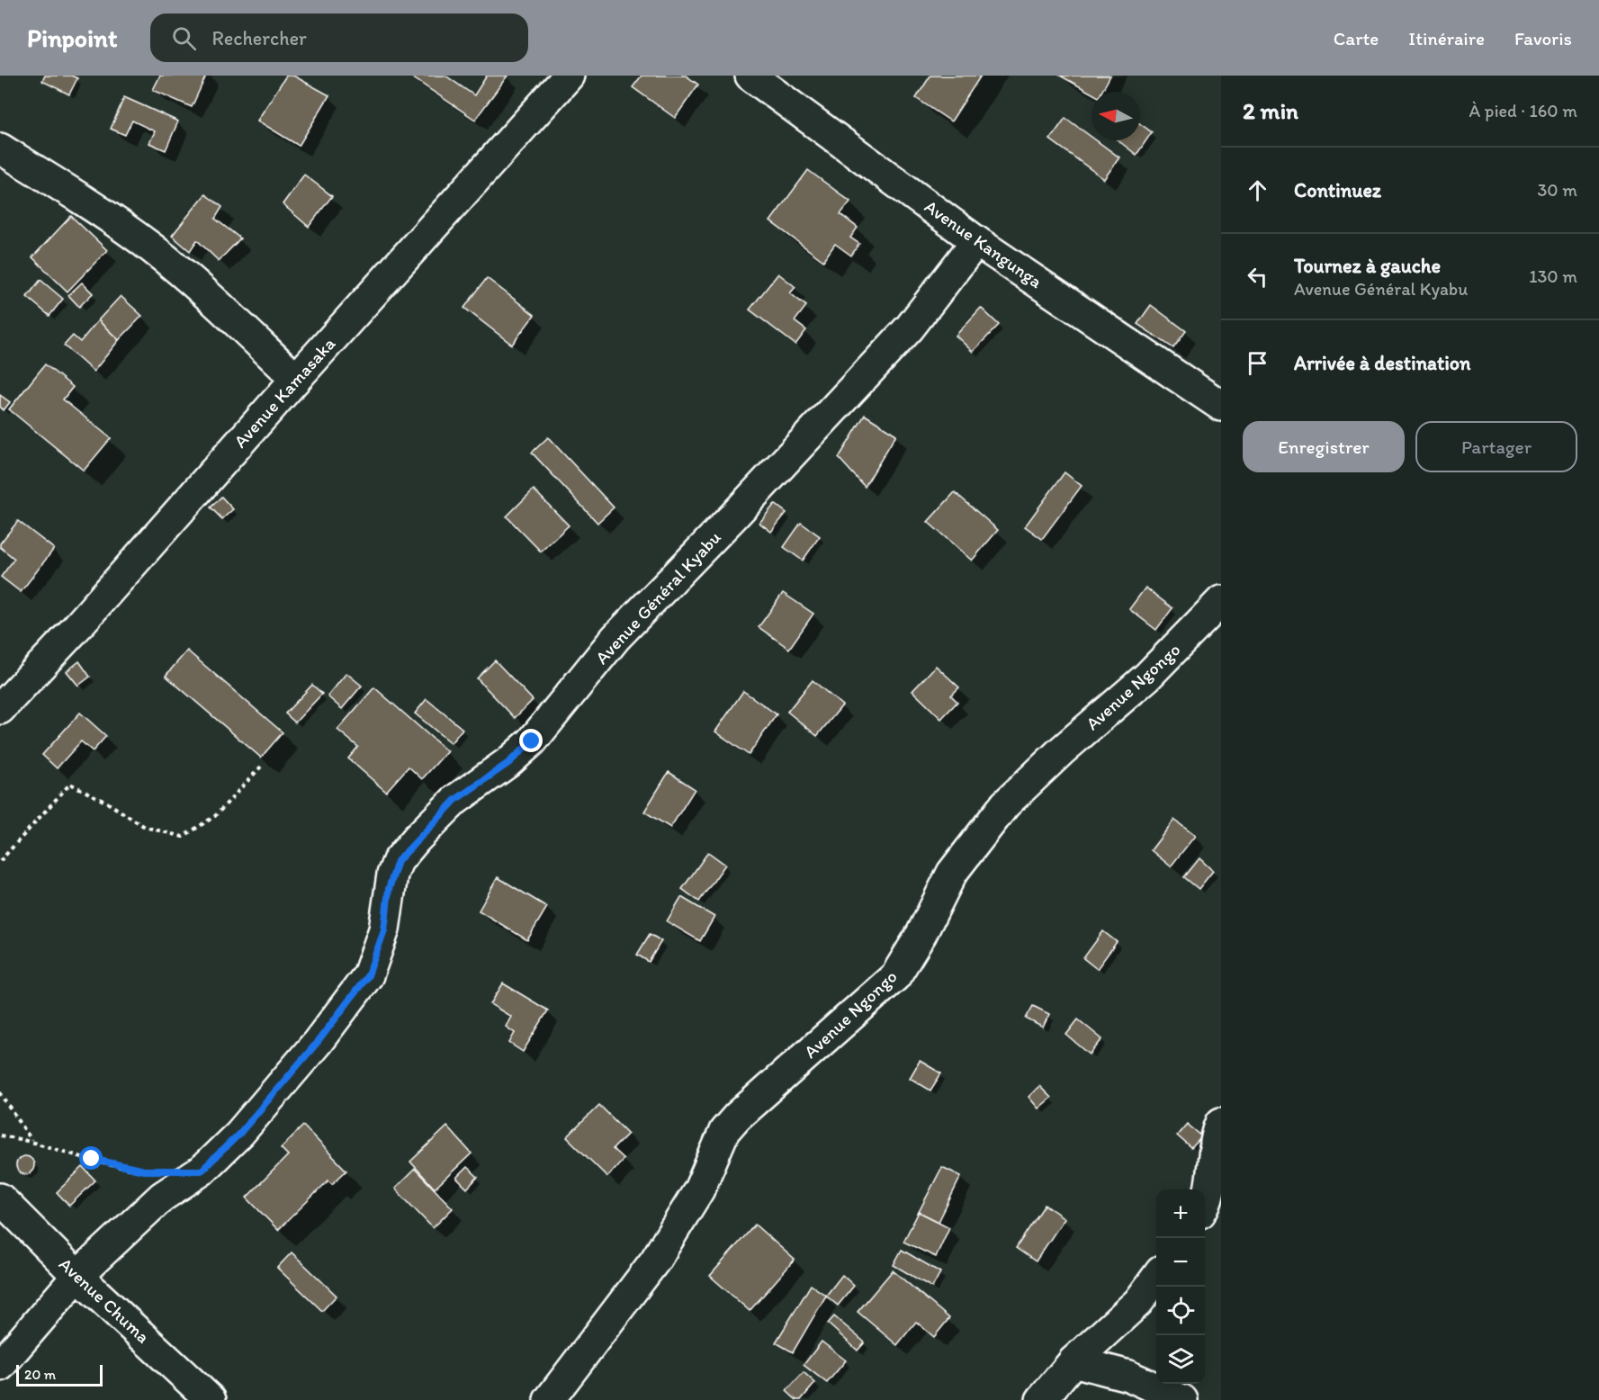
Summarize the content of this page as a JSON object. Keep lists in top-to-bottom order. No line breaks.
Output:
{"streets":{"street":["Avenue Kangunga","Avenue Kamasaka","Avenue Général Kyabu","Avenue Ngongo","Avenue Chuma"]},"crossings":[["Avenue Kangunga","Avenue Général Kyabu"],["Avenue Général Kyabu","Avenue Chuma"]],"scale_bar":"20 m","north":"left","page":{"header":"Pinpoint","search":"Rechercher","nav":["Carte","Itinéraire","Favoris"],"heading":["2 min","À pied · 160 m"],"list":[["Continuez","30 m"],["Tournez à gauche","Avenue Général Kyabu","130 m"],"Arrivée à destination"],"buttons":["Enregistrer","Partager"],"map_buttons":["+","−"],"scale":"20 m"}}
